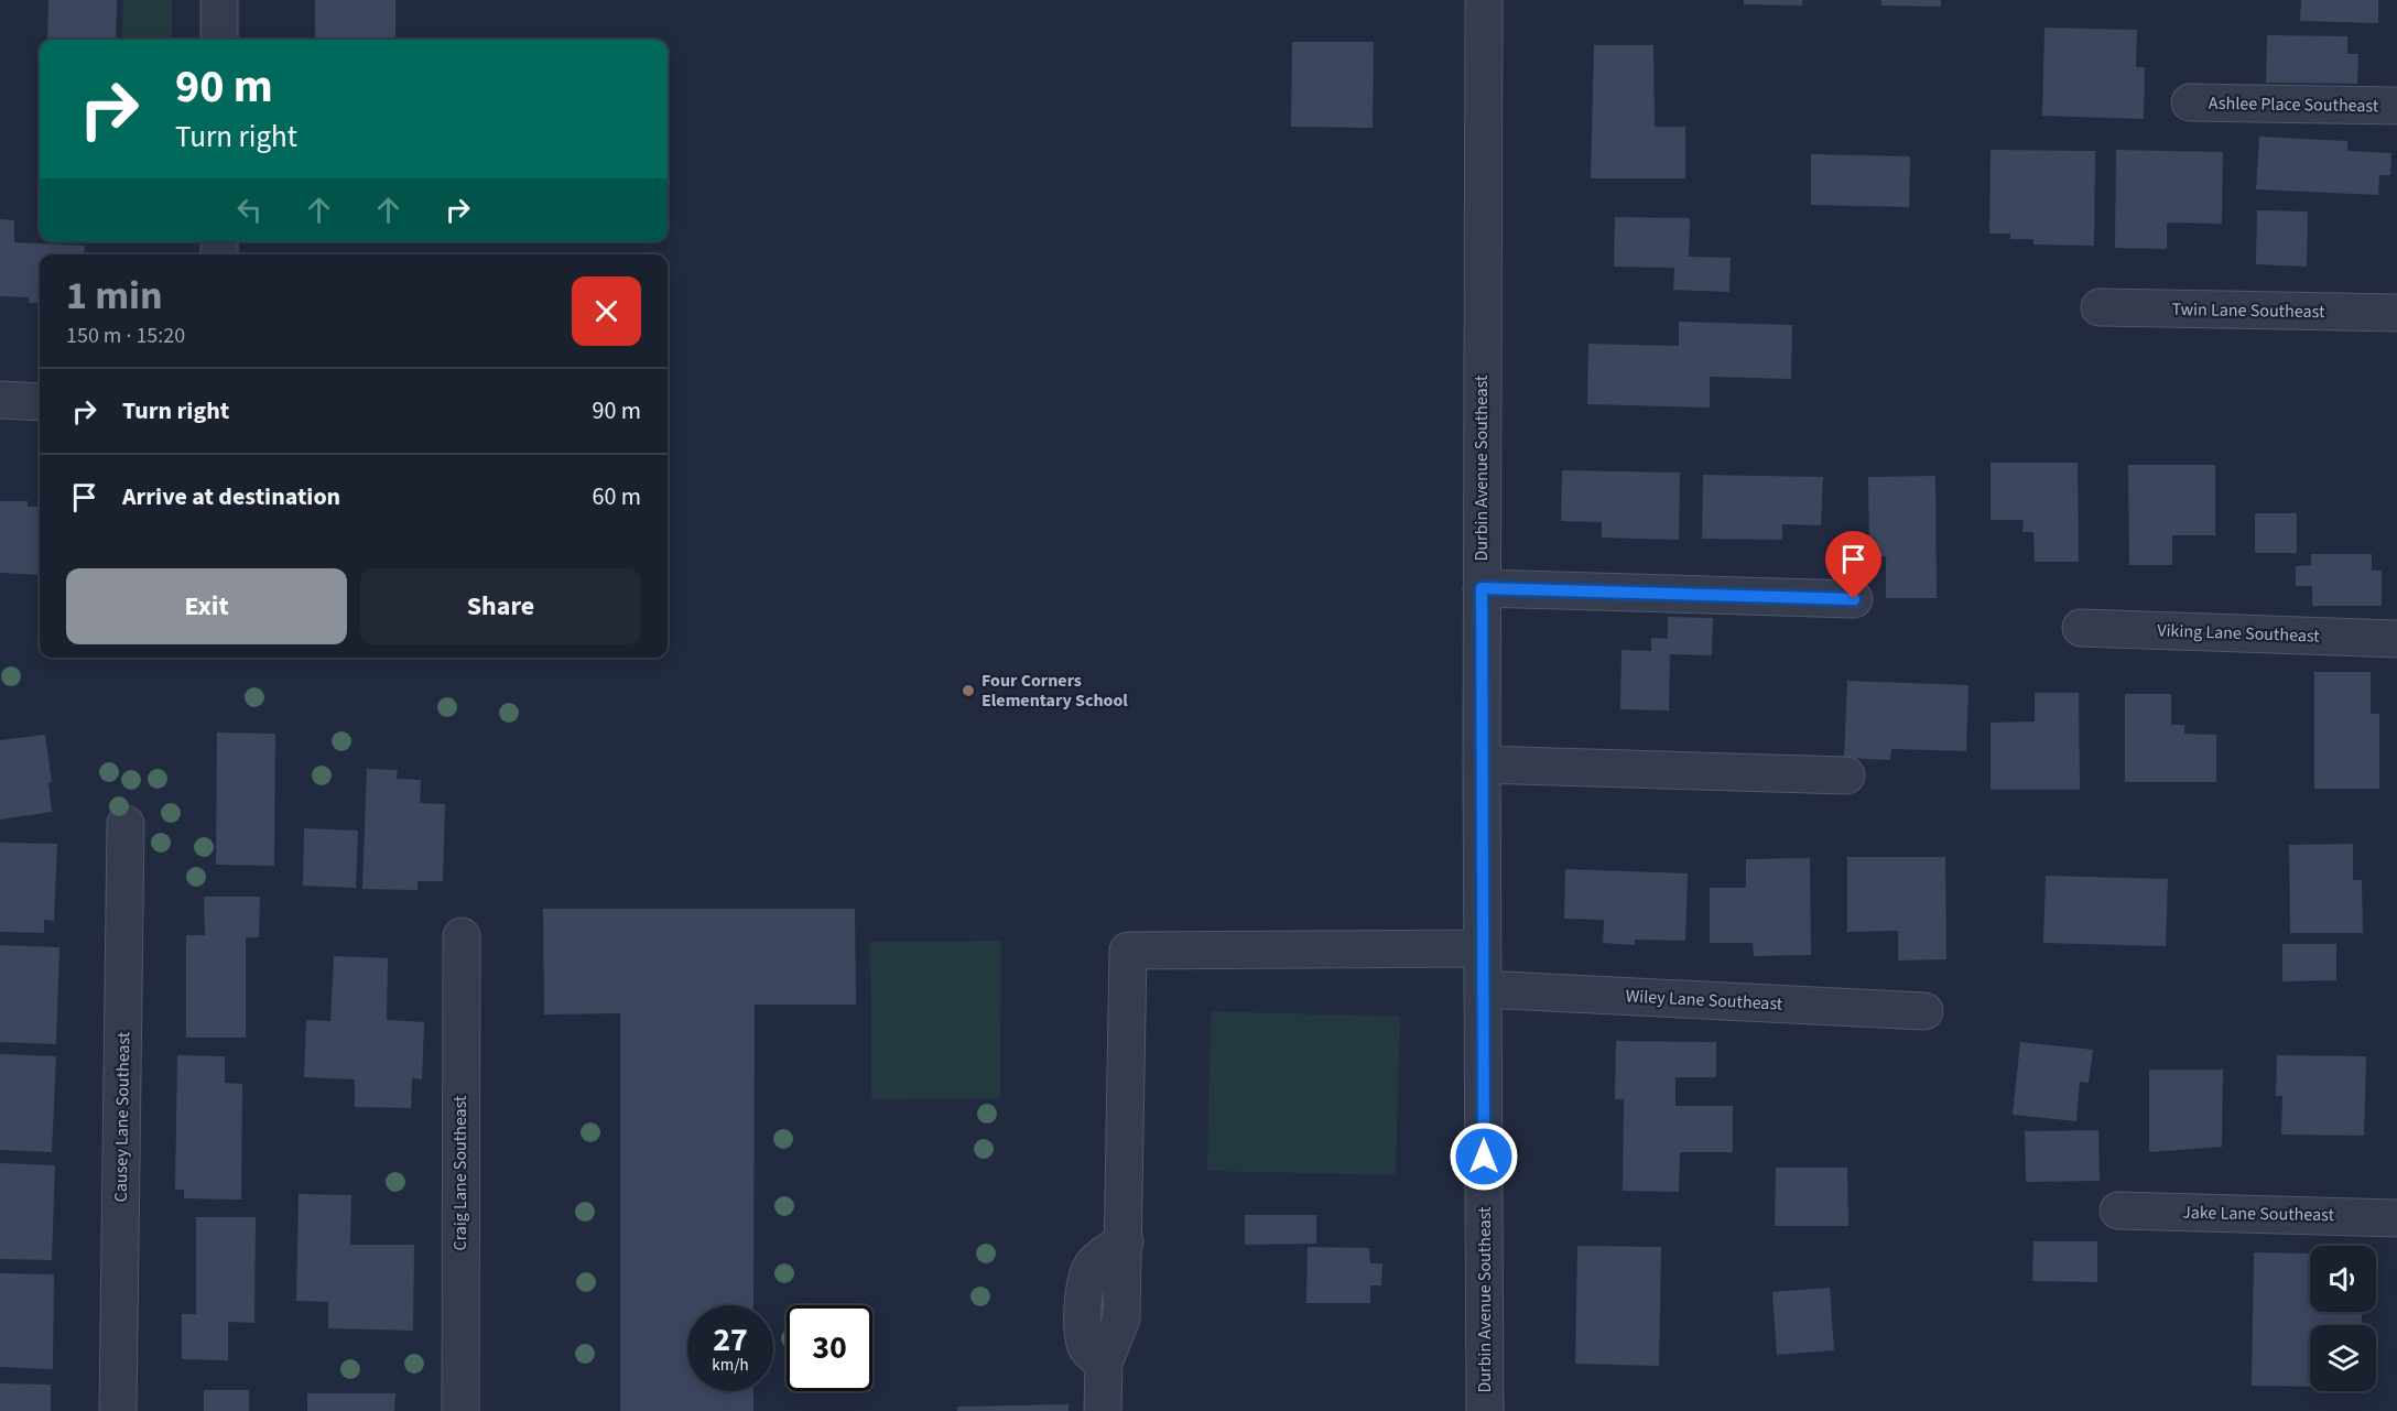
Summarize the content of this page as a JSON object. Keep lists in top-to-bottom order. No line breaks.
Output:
{"streets":{"street":["Ashlee Place Southeast","Twin Lane Southeast","Durbin Avenue Southeast","Viking Lane Southeast","Wiley Lane Southeast","Causey Lane Southeast","Craig Lane Southeast","Jake Lane Southeast"]},"crossings":[["Durbin Avenue Southeast","Wiley Lane Southeast"]],"places":["Four Corners Elementary School"],"page":{"turn":["90 m","Turn right"],"heading":["1 min","150 m · 15:20"],"list":[{"name":"Turn right","value":"90 m"},{"name":"Arrive at destination","value":"60 m"}],"buttons":["Exit","Share"],"speed":"27 km/h","limit":"30"}}
